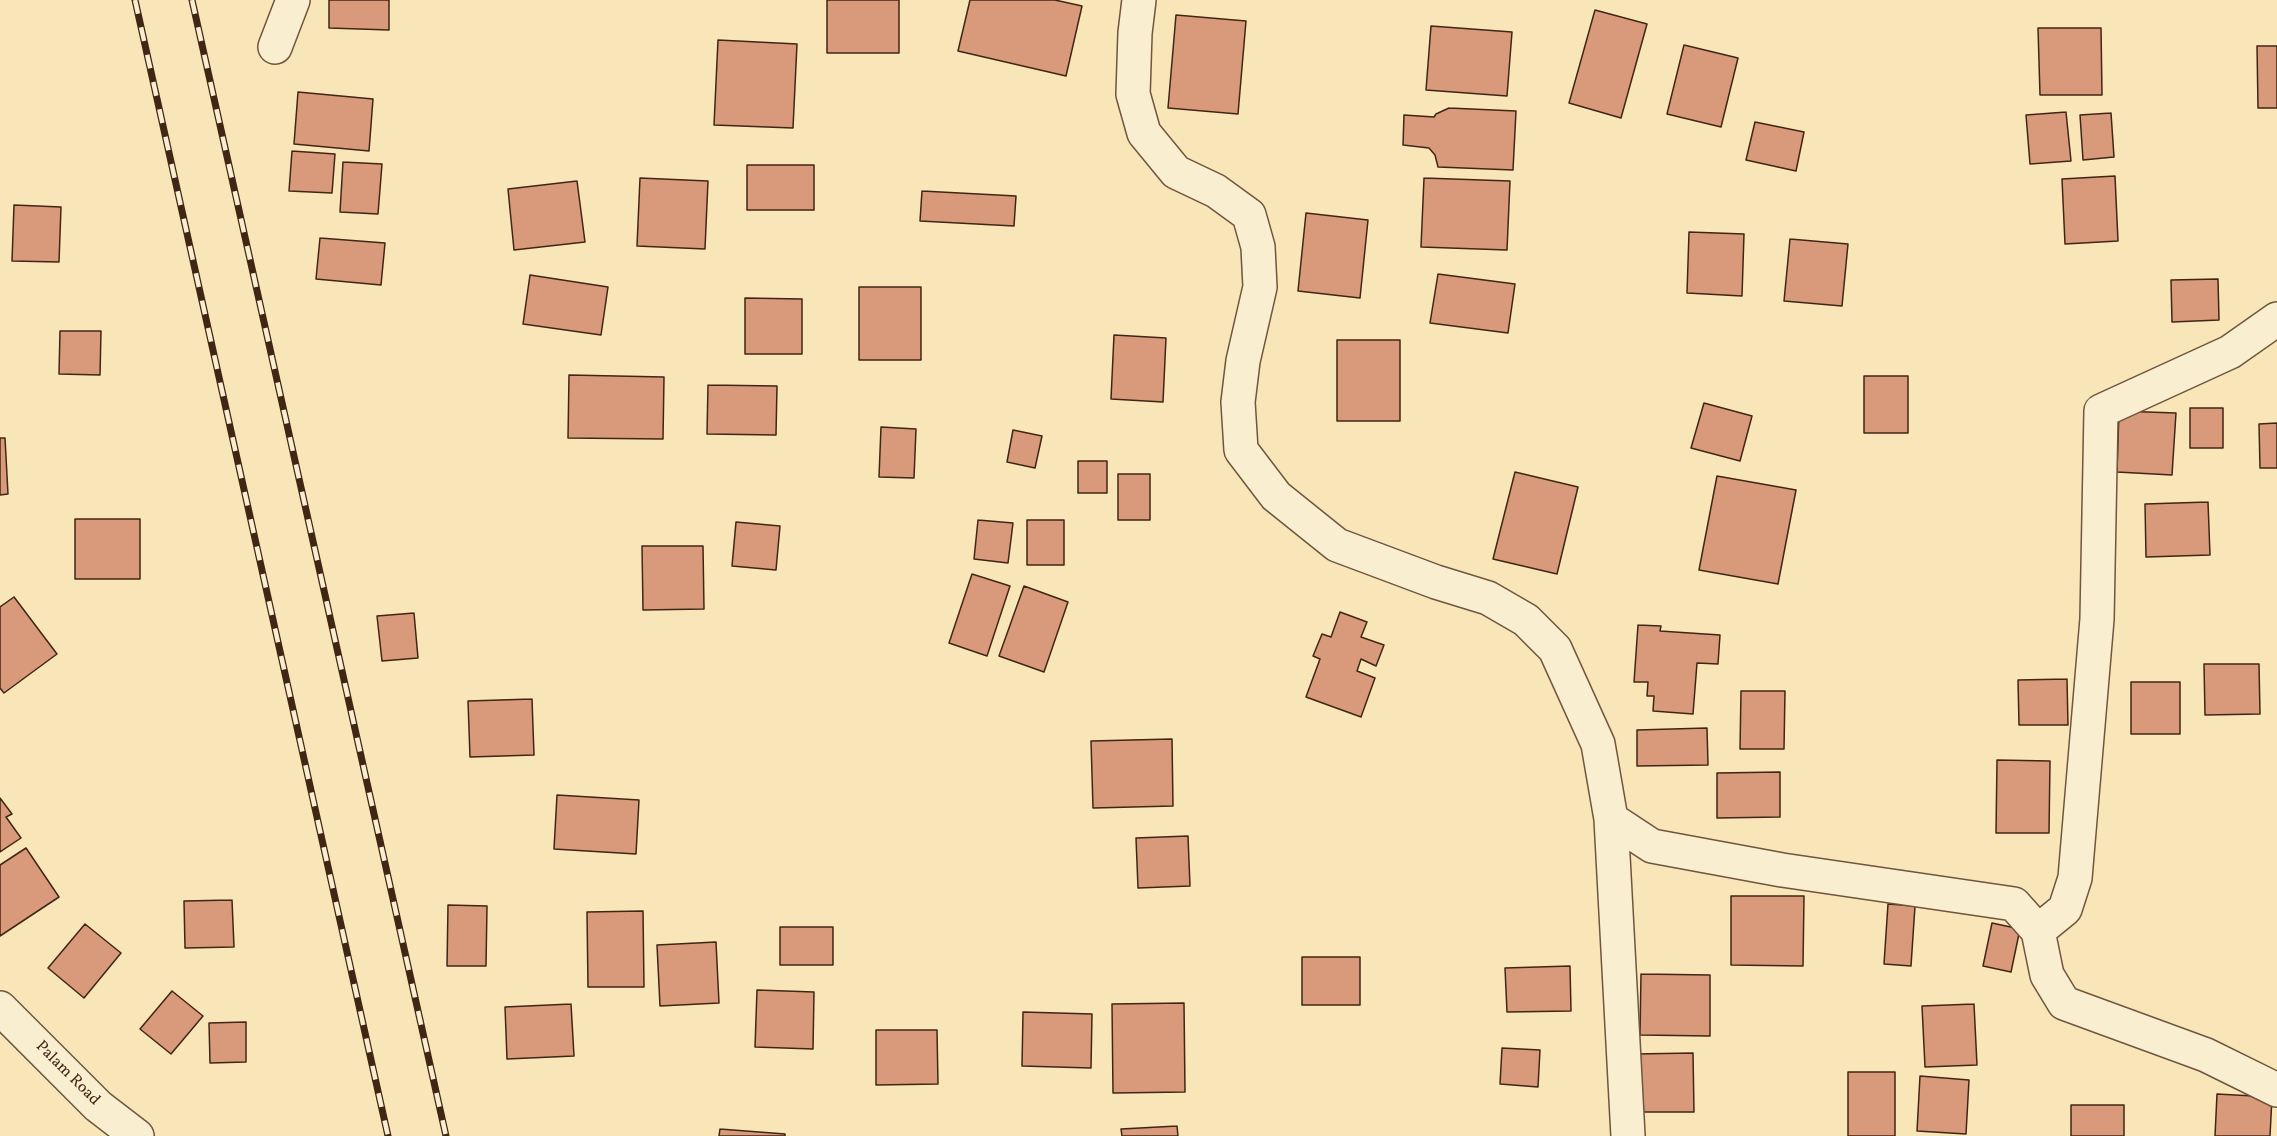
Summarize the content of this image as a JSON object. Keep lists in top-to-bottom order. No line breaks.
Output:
{"streets":{"street":["Palam Road"]}}
